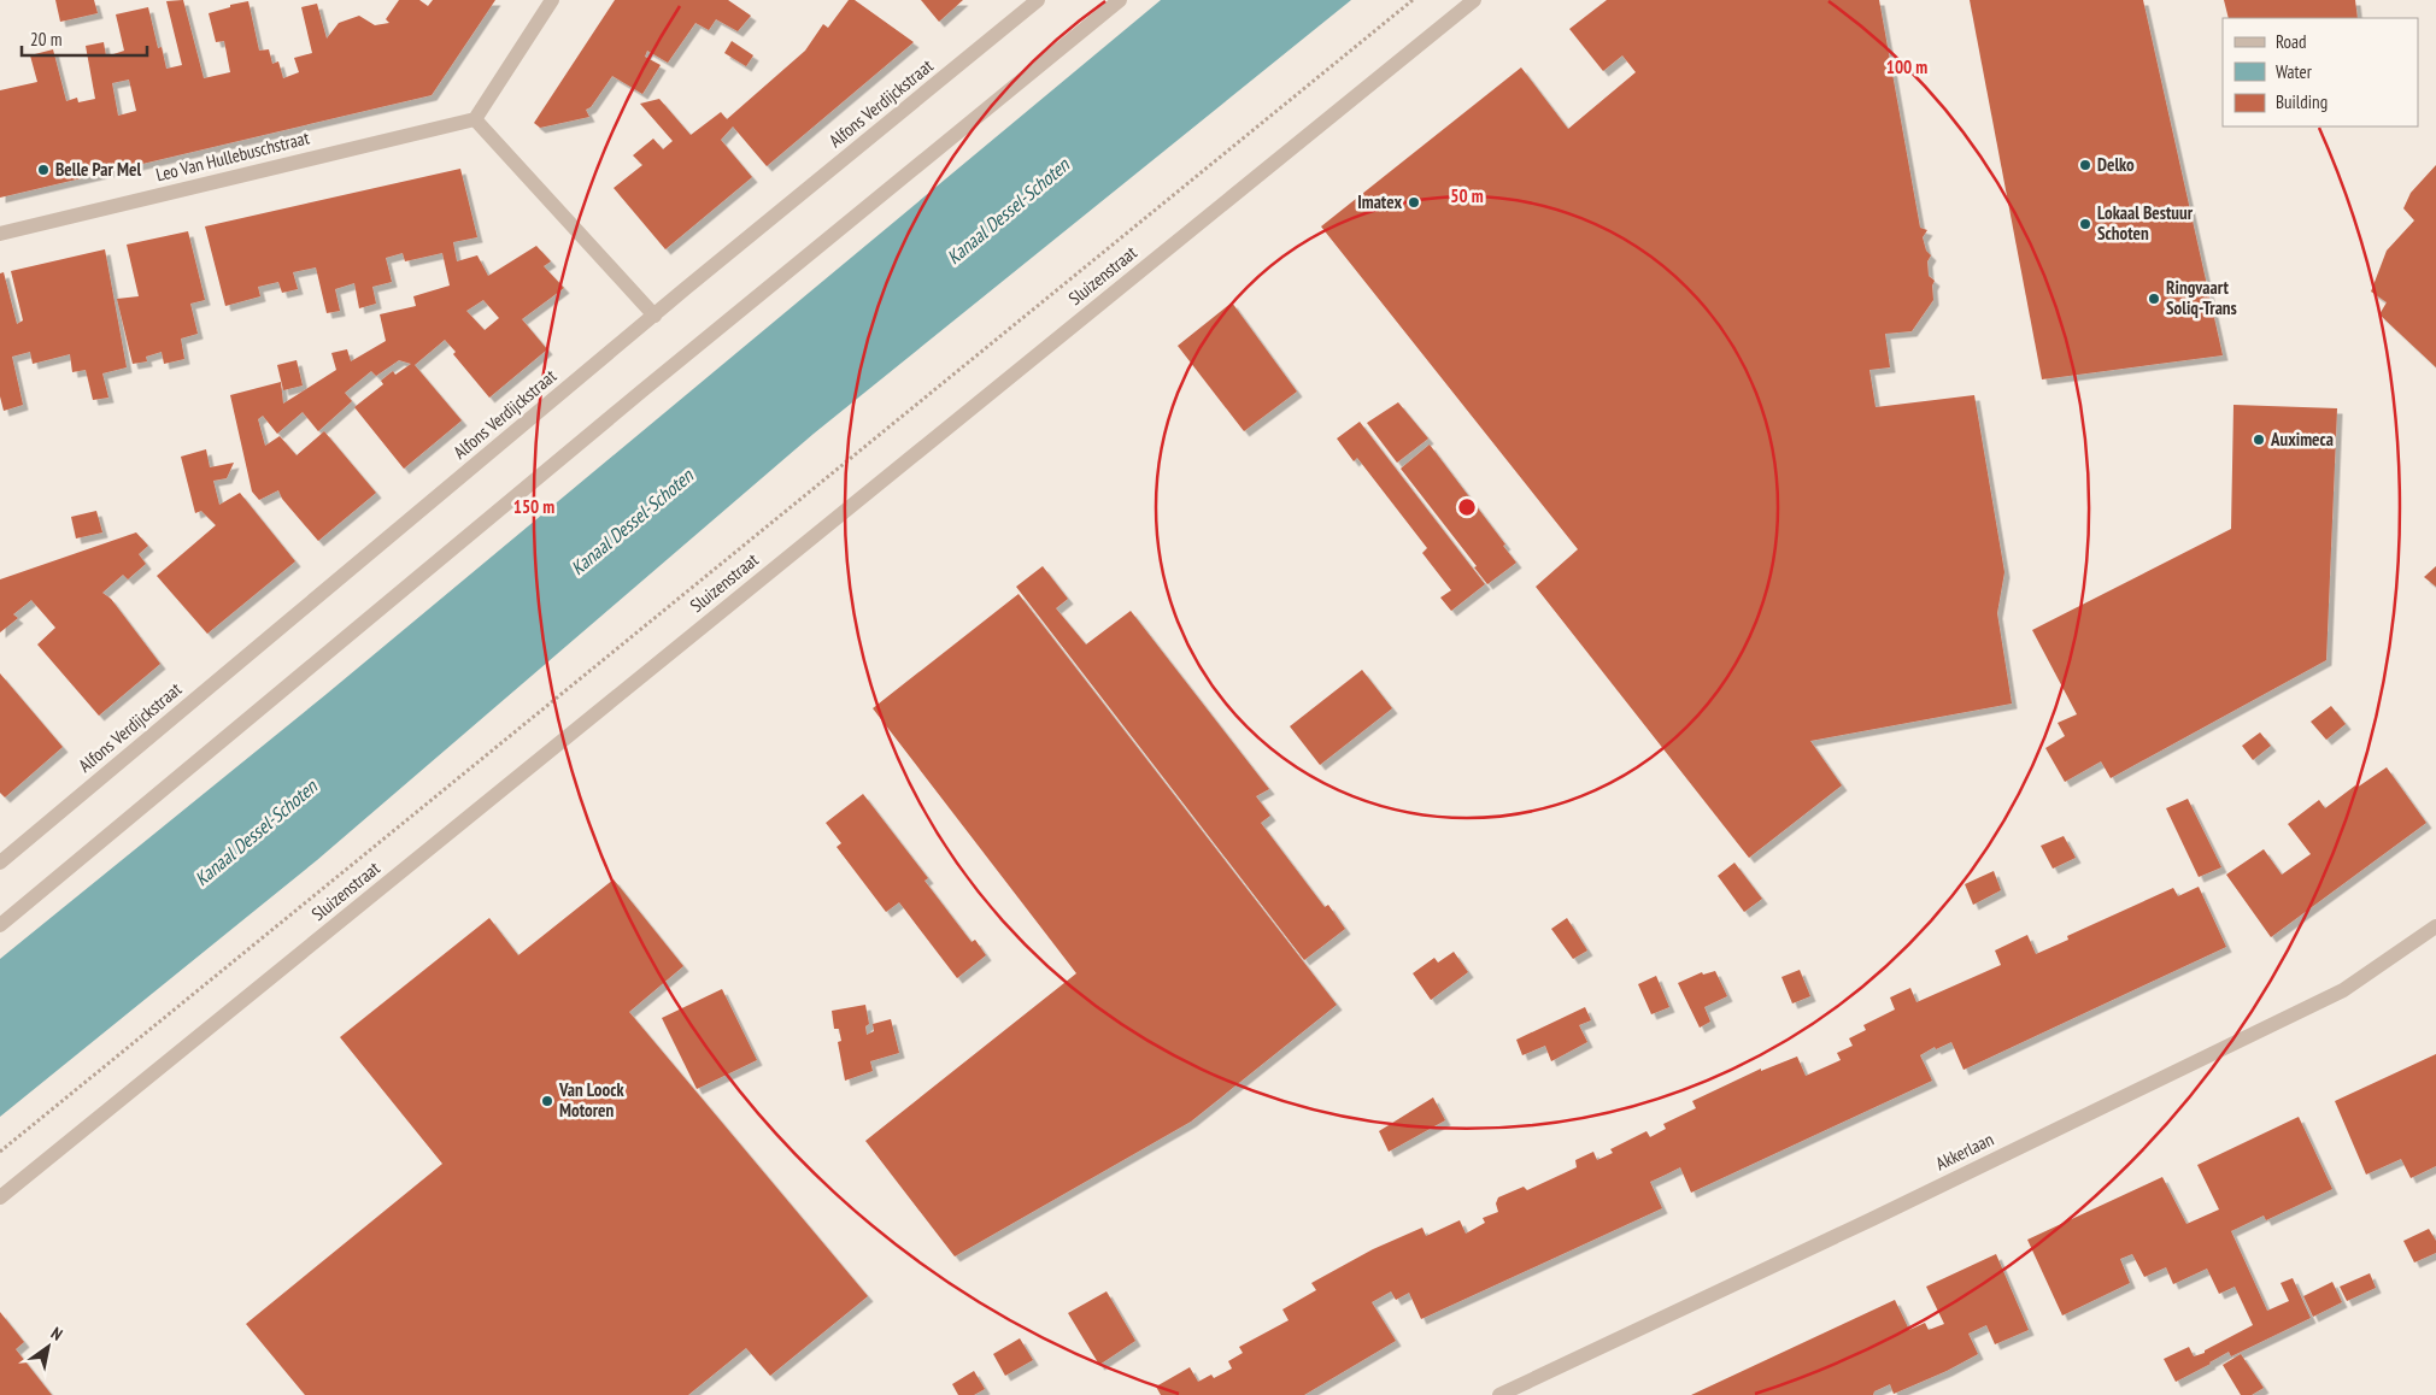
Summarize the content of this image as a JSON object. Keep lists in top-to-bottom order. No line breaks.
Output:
{"streets":{"street":["Alfons Verdijckstraat","Leo Van Hullebuschstraat","Sluizenstraat","Akkerlaan"]},"water":["Kanaal Dessel-Schoten"],"places":["Delko","Belle Par Mel","Imatex","Lokaal Bestuur Schoten","Ringvaart Soliq-Trans","Auximeca","Van Loock Motoren"],"legend":["Road","Water","Building"],"scale_bar":"20 m","north":"top right","rings":["100 m","50 m","150 m"]}
